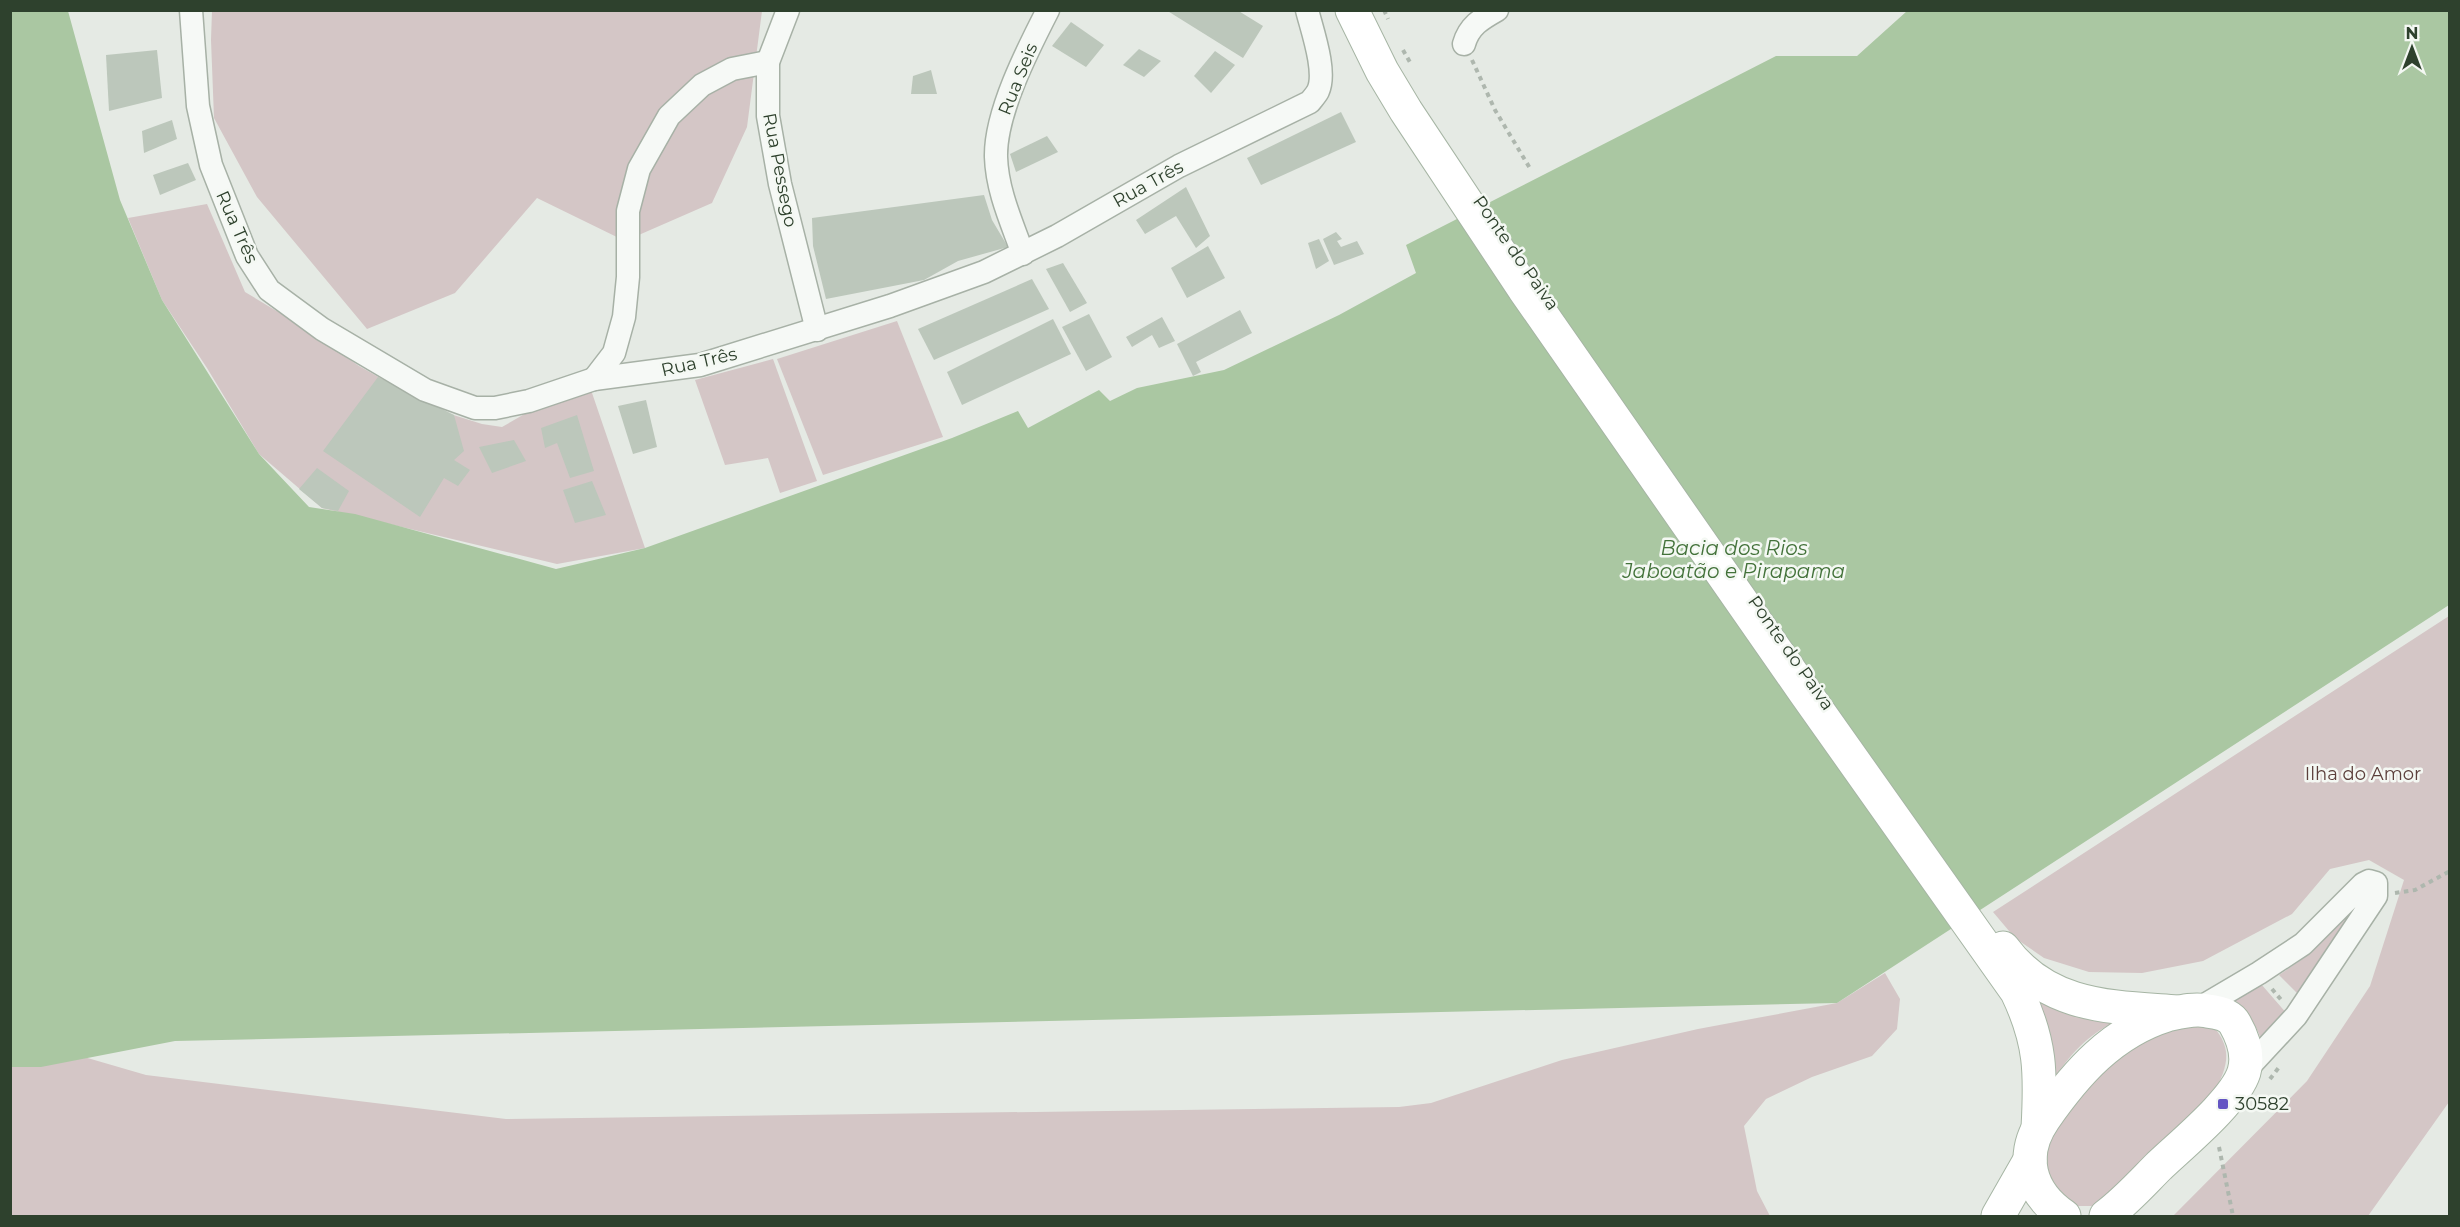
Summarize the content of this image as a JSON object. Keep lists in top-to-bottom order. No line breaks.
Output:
{"streets":{"main road":["Ponte do Paiva"],"street":["Rua Seis","Rua Pessego","Rua Três"]},"crossings":[["Rua Seis","Rua Três"],["Rua Pessego","Rua Três"]],"water":["Bacia dos Rios Jaboatão e Pirapama"],"parks":["Ilha do Amor"],"places":{"transit":["30582"]},"north":"top"}
